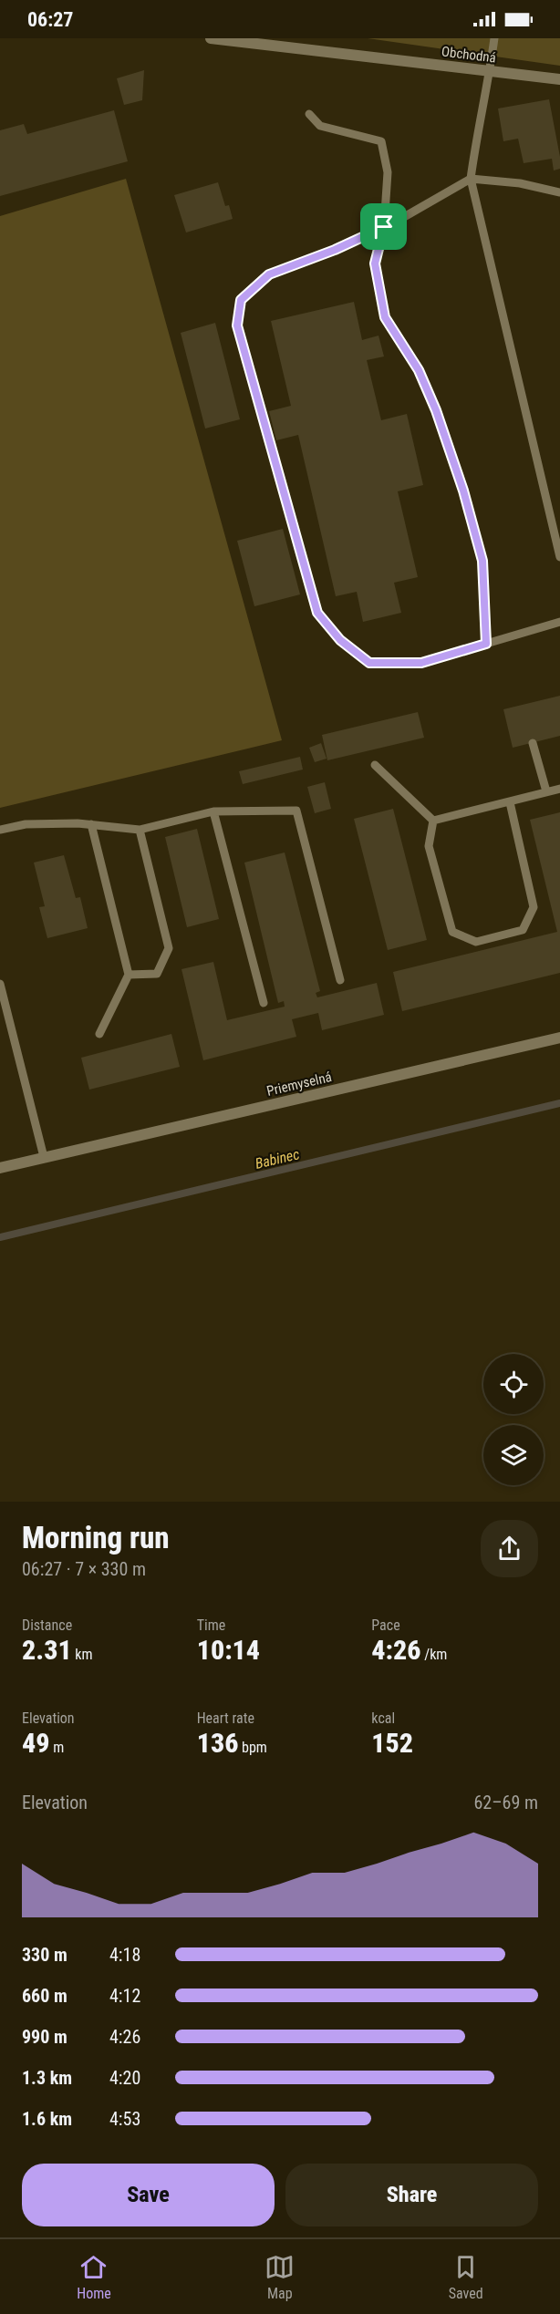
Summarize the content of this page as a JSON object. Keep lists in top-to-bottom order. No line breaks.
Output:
{"streets":{"street":["Obchodná","Priemyselná"]},"water":["Babinec"],"page":{"status":"06:27","heading":["Morning run","06:27 · 7 × 330 m"],"stats":[["Distance","2.31 km"],["Time","10:14"],["Pace","4:26 /km"],["Elevation","49 m"],["Heart rate","136 bpm"],["kcal","152"]],"chart":["Elevation","62–69 m"],"list":[{"name":"330 m","note":"4:18"},{"name":"660 m","note":"4:12"},{"name":"990 m","note":"4:26"},{"name":"1.3 km","note":"4:20"},{"name":"1.6 km","note":"4:53"}],"buttons":["Save","Share"],"tabs":["Home","Map","Saved"]}}
